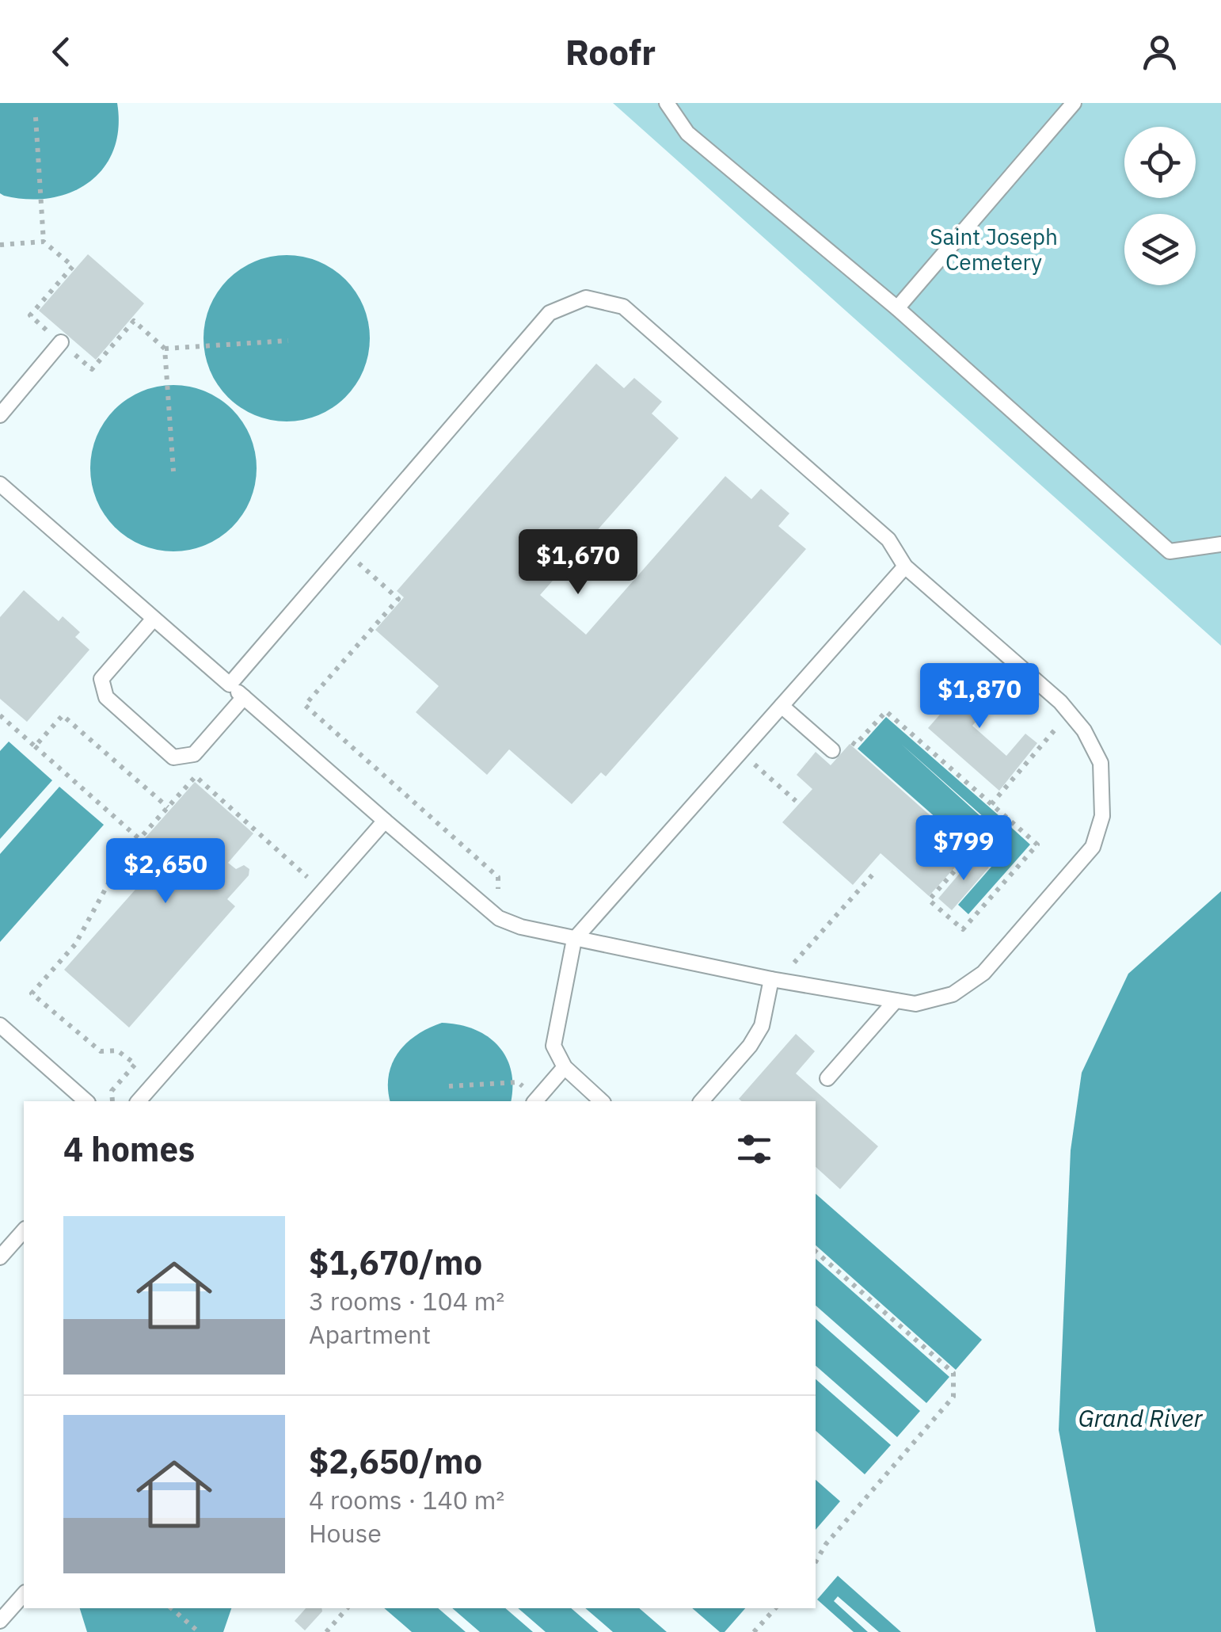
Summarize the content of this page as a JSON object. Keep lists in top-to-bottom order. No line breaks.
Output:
{"water":["Grand River"],"parks":["Saint Joseph Cemetery"],"page":{"header":"Roofr","price":["$1,670","$1,870","$799","$2,650"],"heading":"4 homes","list":[{"name":"$1,670/mo","note":"3 rooms · 104 m² · Apartment"},{"name":"$2,650/mo","note":"4 rooms · 140 m² · House"}]}}
